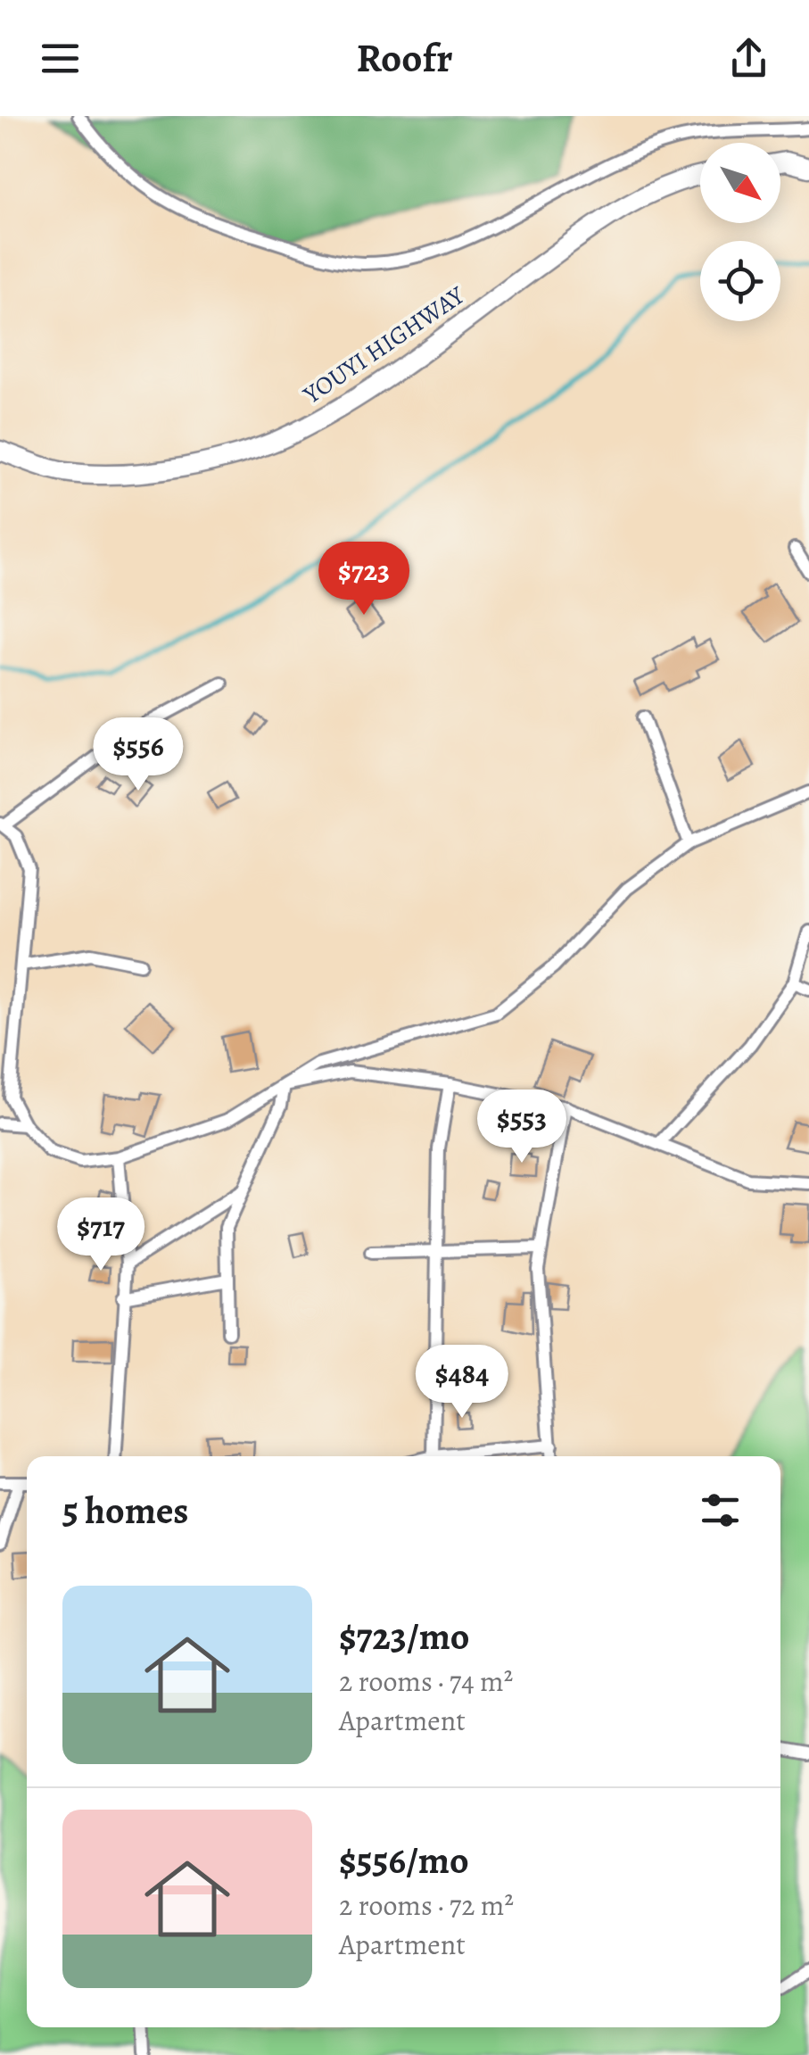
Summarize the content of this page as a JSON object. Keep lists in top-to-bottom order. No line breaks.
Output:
{"streets":{"main road":["YOUYI HIGHWAY"]},"north":"bottom right","page":{"header":"Roofr","price":["$723","$556","$553","$717","$484"],"heading":"5 homes","list":[{"name":"$723/mo","note":"2 rooms · 74 m² · Apartment"},{"name":"$556/mo","note":"2 rooms · 72 m² · Apartment"}]}}
